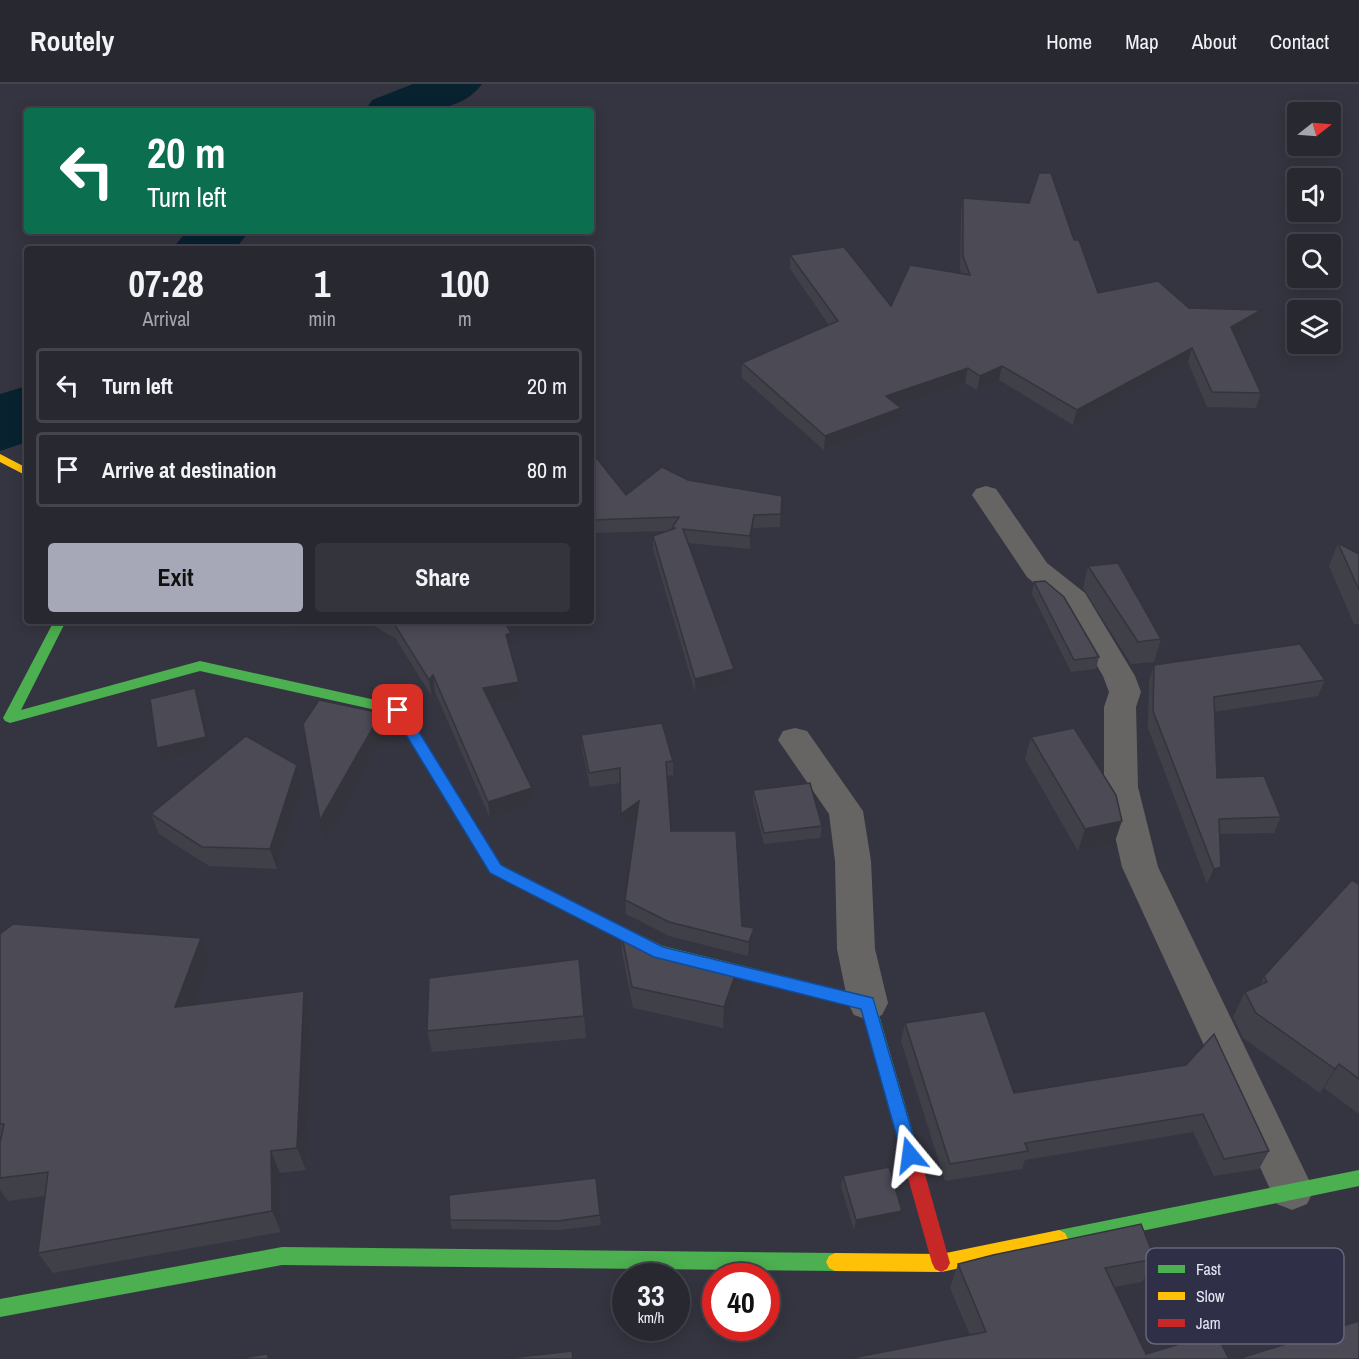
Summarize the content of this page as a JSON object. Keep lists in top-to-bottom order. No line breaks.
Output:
{"legend":["Fast","Slow","Jam"],"north":"right","page":{"header":"Routely","nav":["Home","Map","About","Contact"],"turn":["20 m","Turn left"],"eta":["07:28","Arrival","1","min","100","m"],"list":[{"name":"Turn left","value":"20 m"},{"name":"Arrive at destination","value":"80 m"}],"buttons":["Exit","Share"],"speed":"33 km/h","limit":"40"}}
